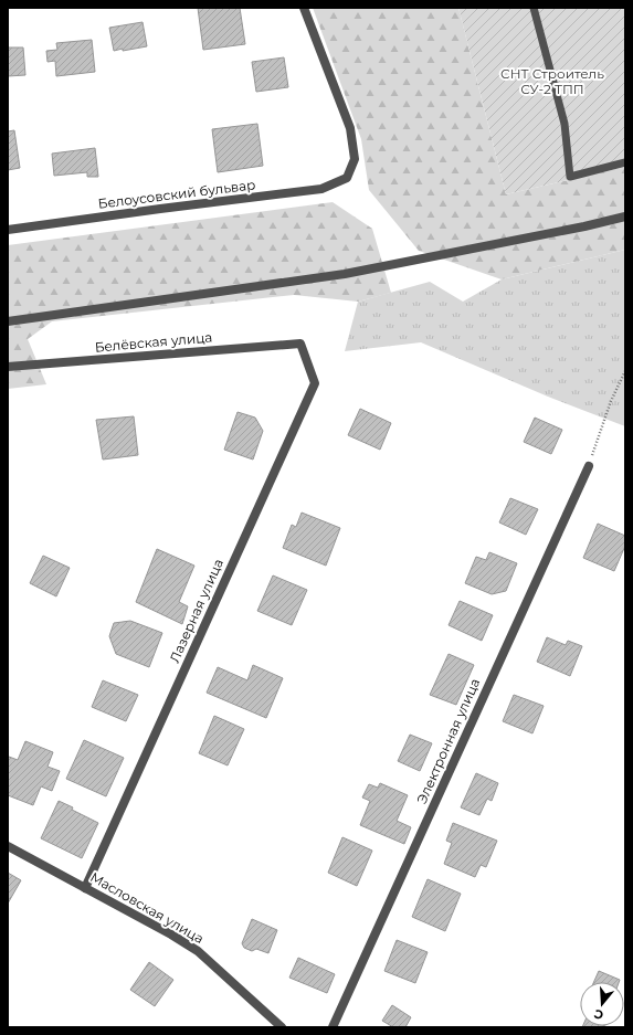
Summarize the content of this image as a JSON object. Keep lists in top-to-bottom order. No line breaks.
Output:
{"streets":{"street":["Белоусовский бульвар","Белёвская улица","Лазерная улица","Электронная улица","Масловская улица"]},"crossings":[["Белёвская улица","Лазерная улица"],["Лазерная улица","Масловская улица"]],"parks":["СНТ Строитель СУ-2 ТПП"],"north":"bottom"}
